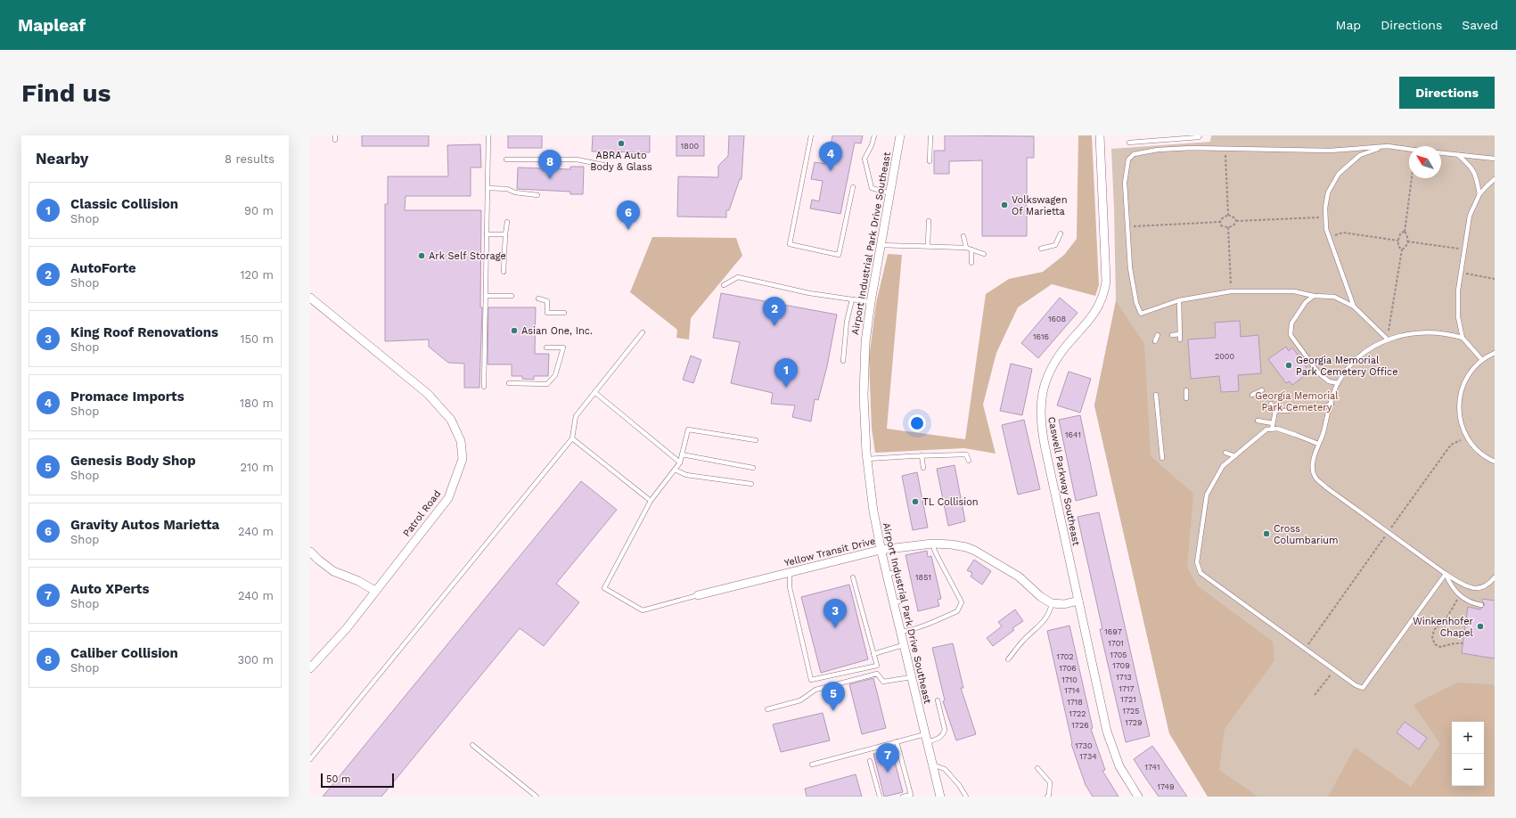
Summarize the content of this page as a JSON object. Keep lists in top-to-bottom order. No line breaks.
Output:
{"streets":{"street":["Airport Industrial Park Drive Southeast","Caswell Parkway Southeast","Patrol Road","Yellow Transit Drive"]},"crossings":[["Airport Industrial Park Drive Southeast","Yellow Transit Drive"]],"parks":["Georgia Memorial Park Cemetery"],"places":["ABRA Auto Body & Glass","Volkswagen Of Marietta","Ark Self Storage","Asian One, Inc.","Georgia Memorial Park Cemetery Office","TL Collision","Cross Columbarium","Winkenhofer Chapel"],"house_numbers":["1800","1608","1616","2000","1641","1851","1697","1701","1705","1702","1709","1706","1713","1710","1717","1714","1721","1718","1725","1722","1729","1726","1730","1734","1741","1749"],"scale_bar":"50 m","north":"top left","page":{"header":"Mapleaf","nav":["Map","Directions","Saved"],"buttons":"Directions","title":"Find us","heading":["Nearby","8 results"],"pins":["4","8","6","2","1","3","5","7"],"list":[{"mark":"1","name":"Classic Collision","note":"Shop","value":"90 m"},{"mark":"2","name":"AutoForte","note":"Shop","value":"120 m"},{"mark":"3","name":"King Roof Renovations","note":"Shop","value":"150 m"},{"mark":"4","name":"Promace Imports","note":"Shop","value":"180 m"},{"mark":"5","name":"Genesis Body Shop","note":"Shop","value":"210 m"},{"mark":"6","name":"Gravity Autos Marietta","note":"Shop","value":"240 m"},{"mark":"7","name":"Auto XPerts","note":"Shop","value":"240 m"},{"mark":"8","name":"Caliber Collision","note":"Shop","value":"300 m"}],"map_buttons":["+","−"],"scale":"50 m"}}
